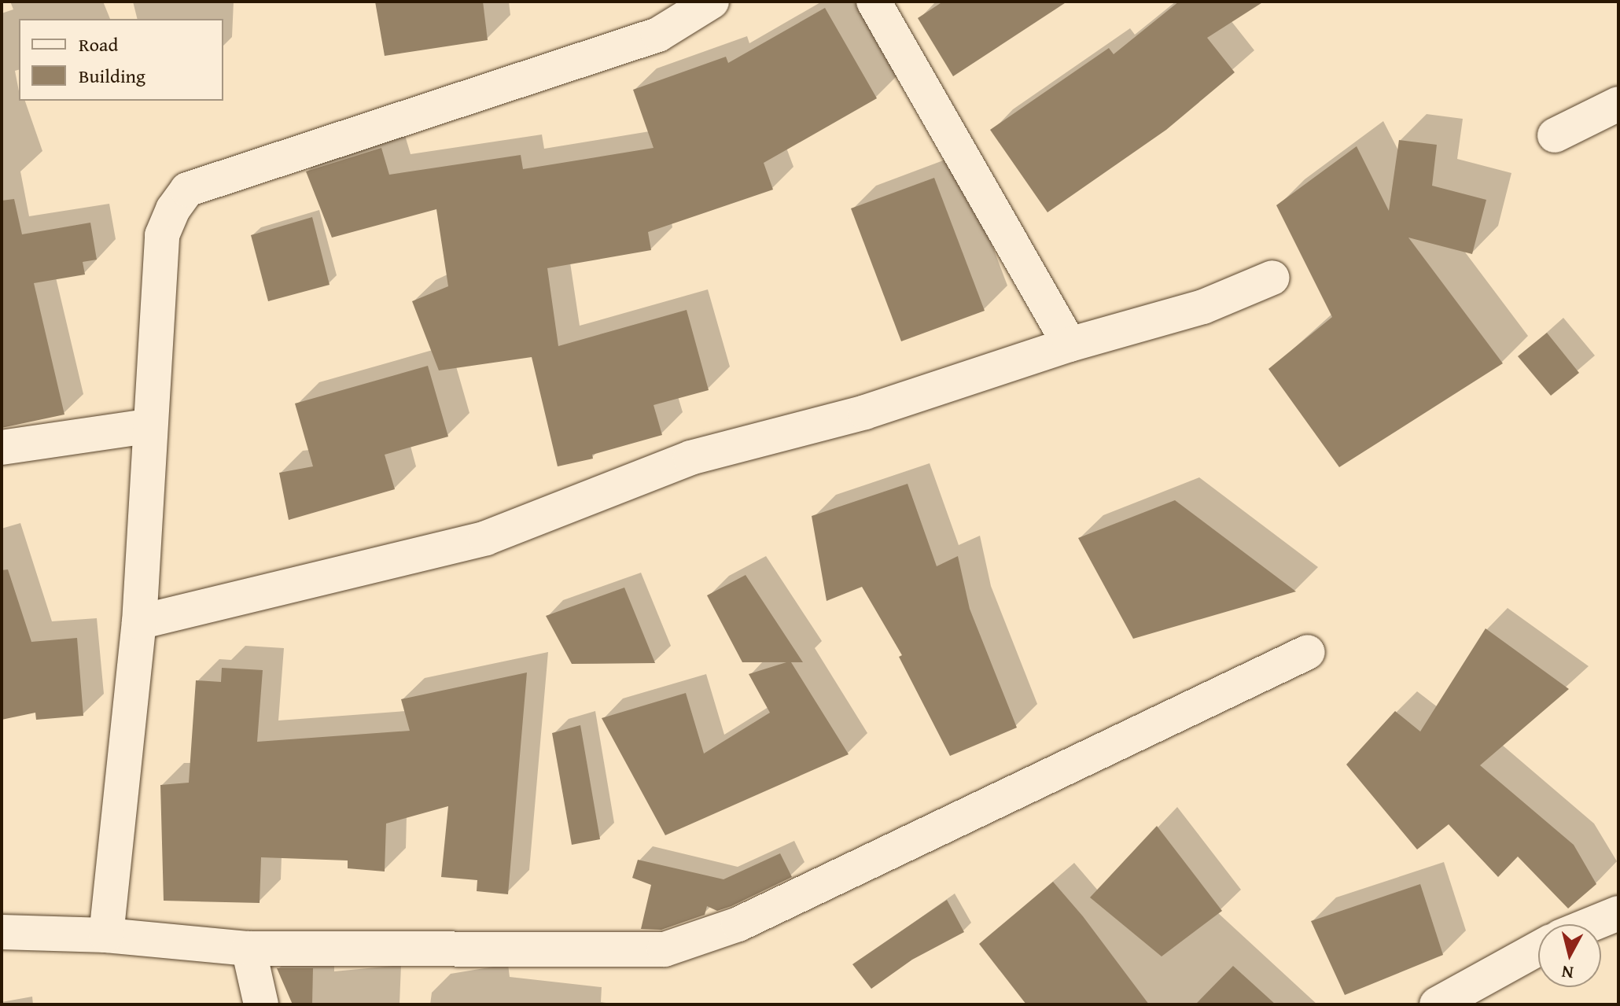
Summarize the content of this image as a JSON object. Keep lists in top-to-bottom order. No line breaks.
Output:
{"legend":["Road","Building"],"north":"bottom"}
